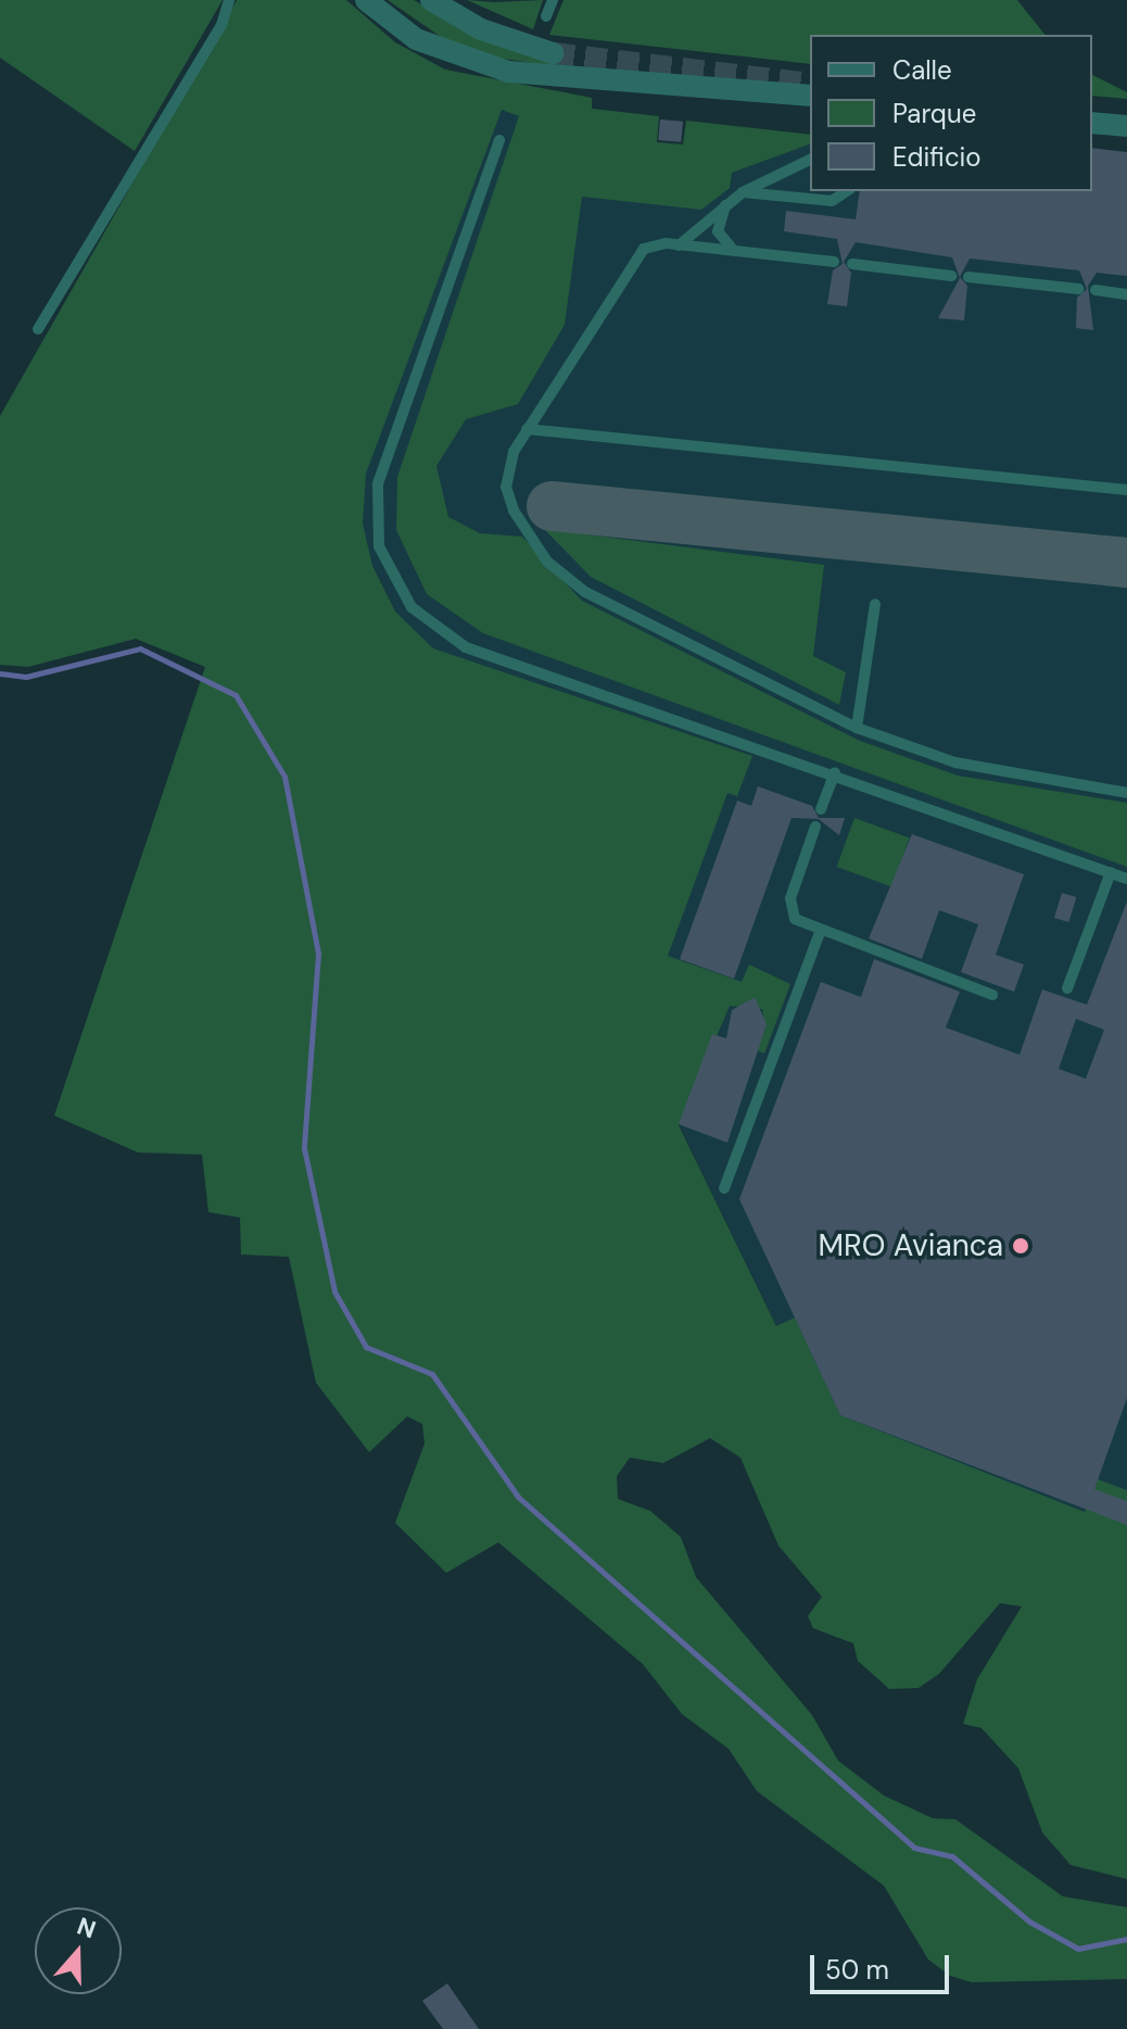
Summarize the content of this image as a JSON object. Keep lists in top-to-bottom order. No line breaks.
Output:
{"places":["MRO Avianca"],"legend":["Calle","Parque","Edificio"],"scale_bar":"50 m","north":"top"}
